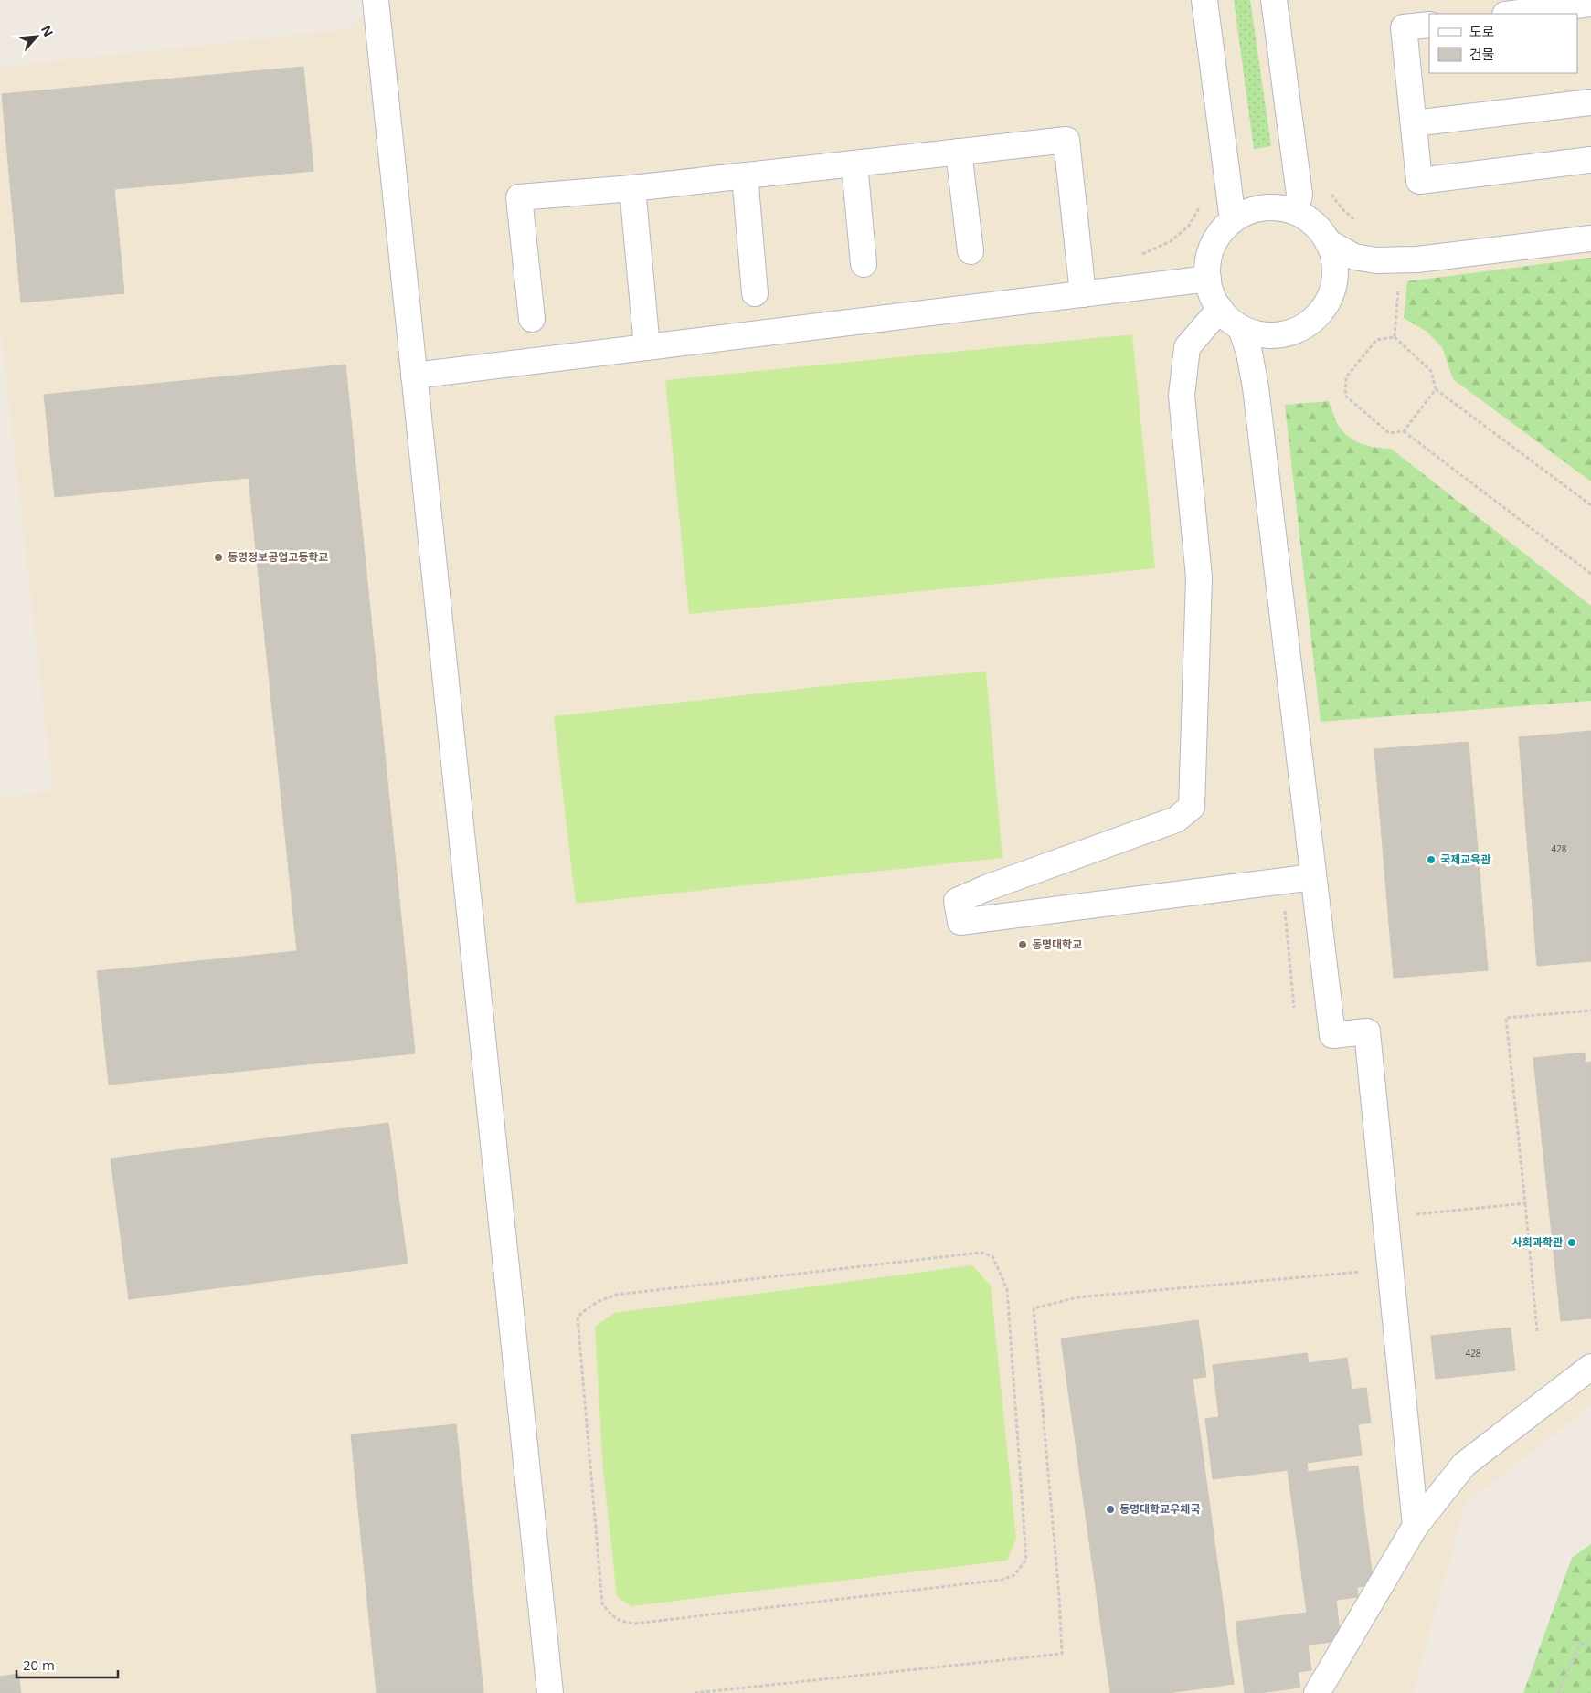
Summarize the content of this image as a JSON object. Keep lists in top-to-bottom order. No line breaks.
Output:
{"places":["동명정보공업고등학교","국제교육관","동명대학교","사회과학관","동명대학교우체국"],"house_numbers":["428","428"],"legend":["도로","건물"],"scale_bar":"20 m","north":"top right"}
